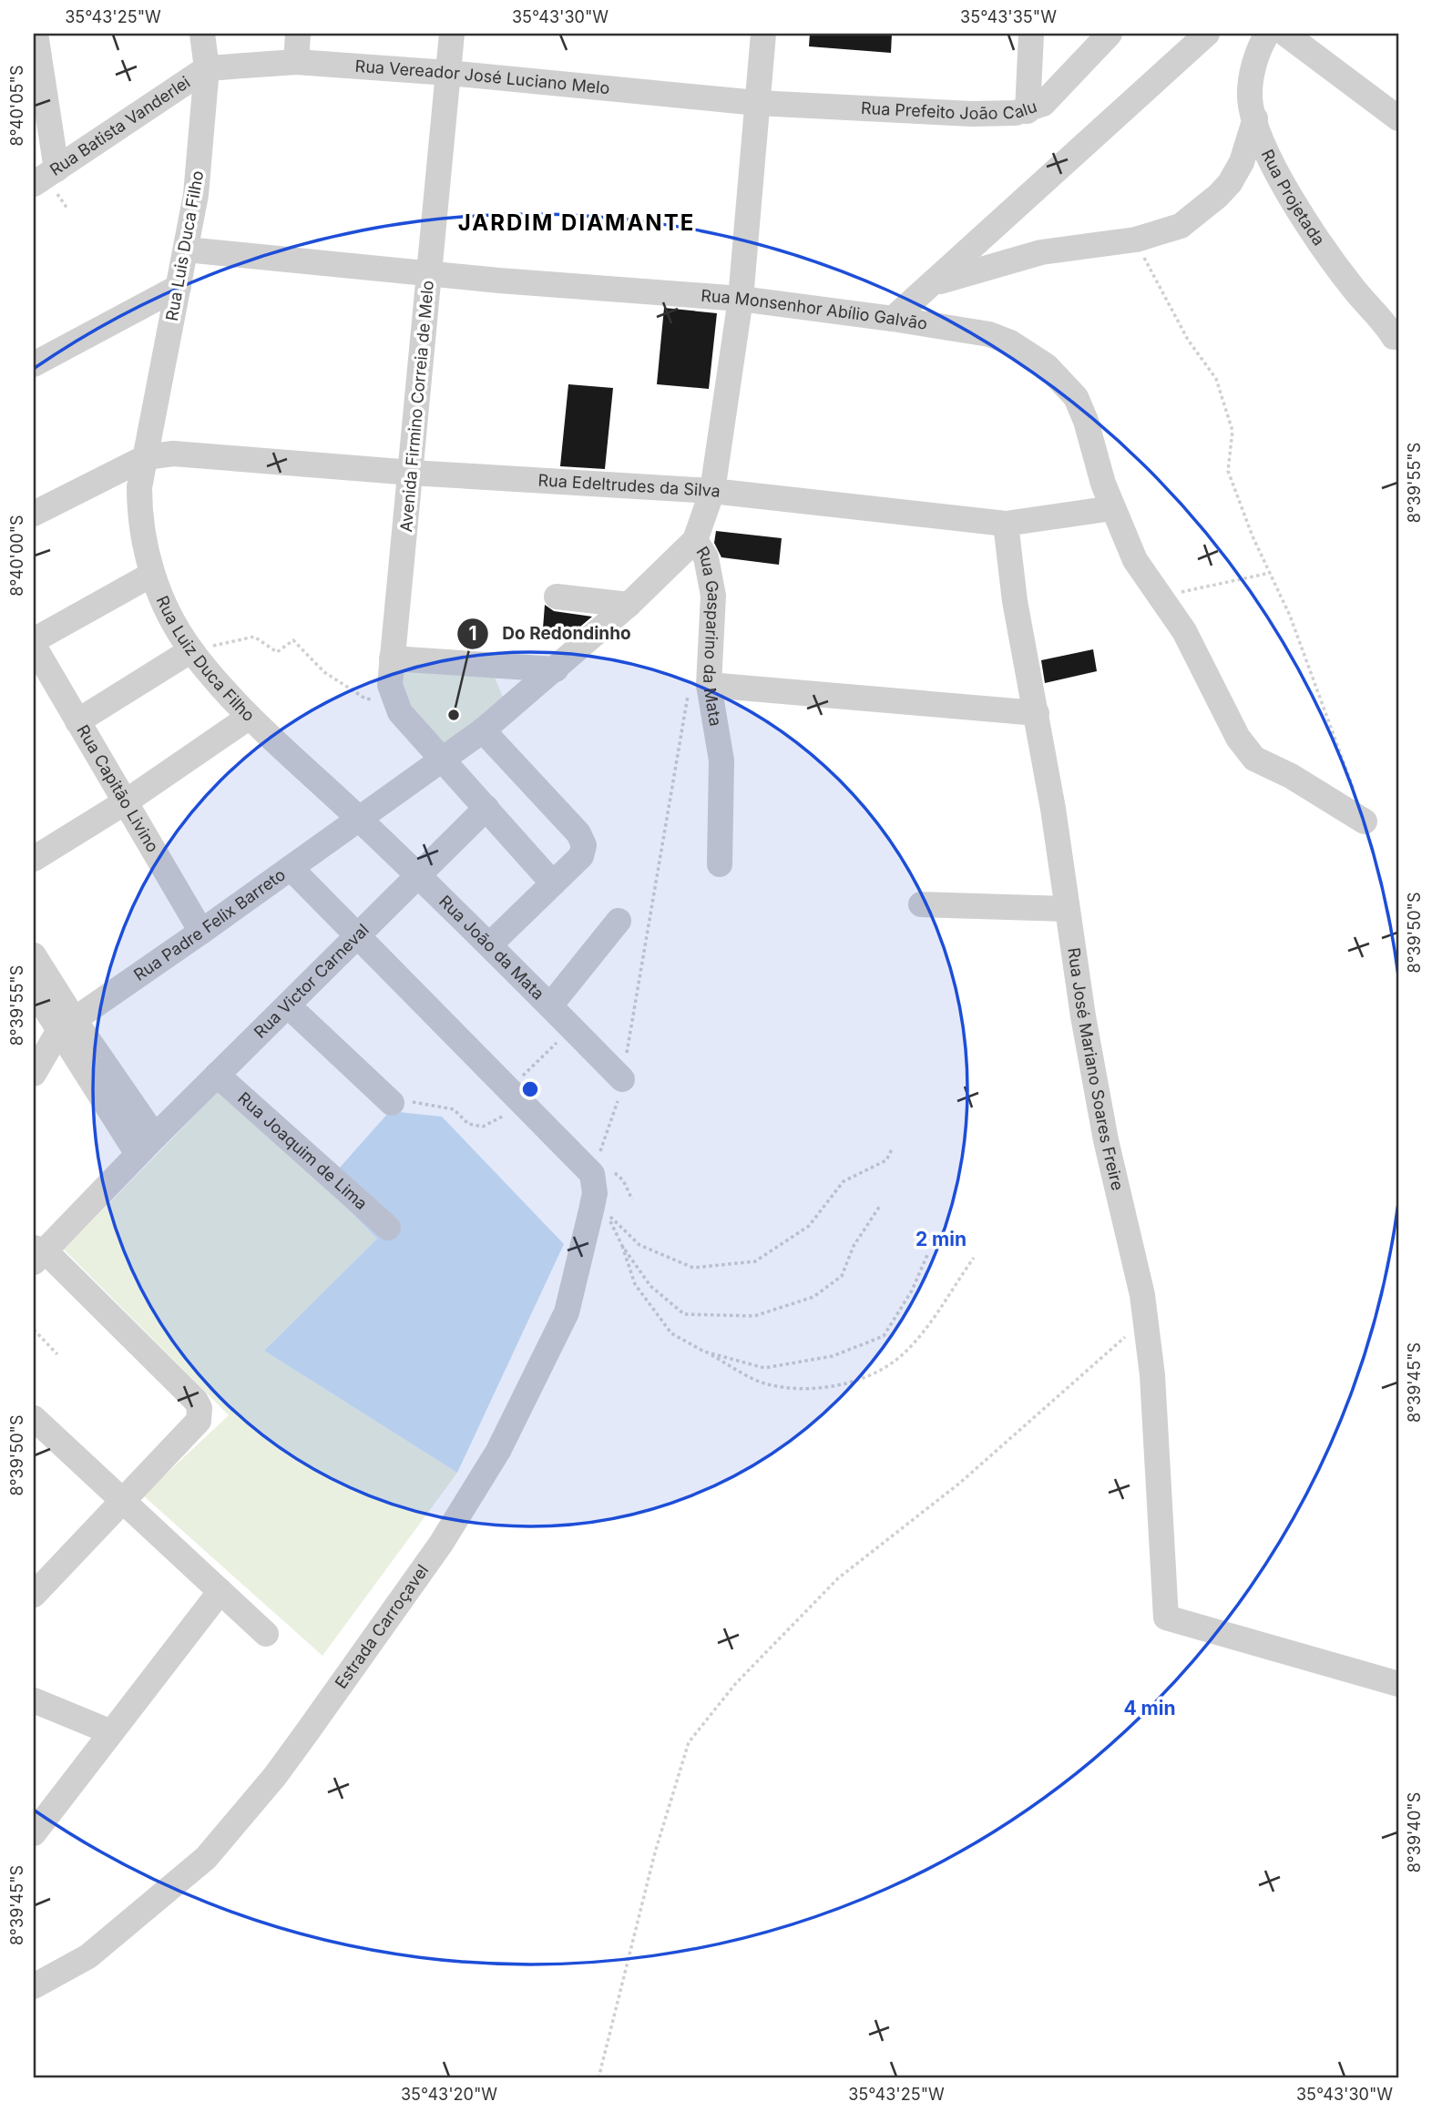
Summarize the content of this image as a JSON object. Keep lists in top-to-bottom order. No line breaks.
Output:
{"streets":{"street":["Rua Vereador José Luciano Melo","Rua Prefeito João Calu","Rua Batista Vanderlei","Rua Projetada","Rua Luis Duca Filho","Rua Monsenhor Abílio Galvão","Avenida Firmino Correia de Melo","Rua Edeltrudes da Silva","Rua Gasparino da Mata","Rua Luiz Duca Filho","Rua Capitão Livino","Rua Padre Felix Barreto","Rua João da Mata","Rua Victor Carneval","Rua José Mariano Soares Freire","Rua Joaquim de Lima","Estrada Carroçavel"]},"crossings":[["Rua Vereador José Luciano Melo","Rua Prefeito João Calu"],["Rua Vereador José Luciano Melo","Rua Batista Vanderlei"],["Rua Vereador José Luciano Melo","Rua Luis Duca Filho"],["Rua Vereador José Luciano Melo","Avenida Firmino Correia de Melo"],["Rua Vereador José Luciano Melo","Rua Gasparino da Mata"],["Rua Prefeito João Calu","Rua Gasparino da Mata"],["Rua Batista Vanderlei","Rua Luis Duca Filho"],["Rua Luis Duca Filho","Rua Monsenhor Abílio Galvão"],["Rua Luis Duca Filho","Rua Edeltrudes da Silva"],["Rua Luis Duca Filho","Rua Luiz Duca Filho"],["Rua Monsenhor Abílio Galvão","Avenida Firmino Correia de Melo"],["Rua Monsenhor Abílio Galvão","Rua Edeltrudes da Silva"],["Rua Monsenhor Abílio Galvão","Rua Gasparino da Mata"],["Avenida Firmino Correia de Melo","Rua Edeltrudes da Silva"],["Rua Edeltrudes da Silva","Rua Gasparino da Mata"],["Rua Edeltrudes da Silva","Rua Luiz Duca Filho"],["Rua Edeltrudes da Silva","Rua José Mariano Soares Freire"],["Rua Gasparino da Mata","Rua Padre Felix Barreto"],["Rua Luiz Duca Filho","Rua Padre Felix Barreto"],["Rua Luiz Duca Filho","Rua João da Mata"],["Rua Capitão Livino","Rua Padre Felix Barreto"],["Rua Padre Felix Barreto","Rua João da Mata"],["Rua João da Mata","Rua Victor Carneval"],["Rua Victor Carneval","Rua Joaquim de Lima"]],"districts":["JARDIM DIAMANTE"],"places":["Do Redondinho"],"coordinates":["35°43'25\"W","35°43'30\"W","35°43'35\"W","8°40'05\"S","8°39'55\"S","8°40'00\"S","8°39'50\"S","8°39'45\"S","8°39'40\"S","35°43'20\"W"],"rings":["2 min","4 min"]}
